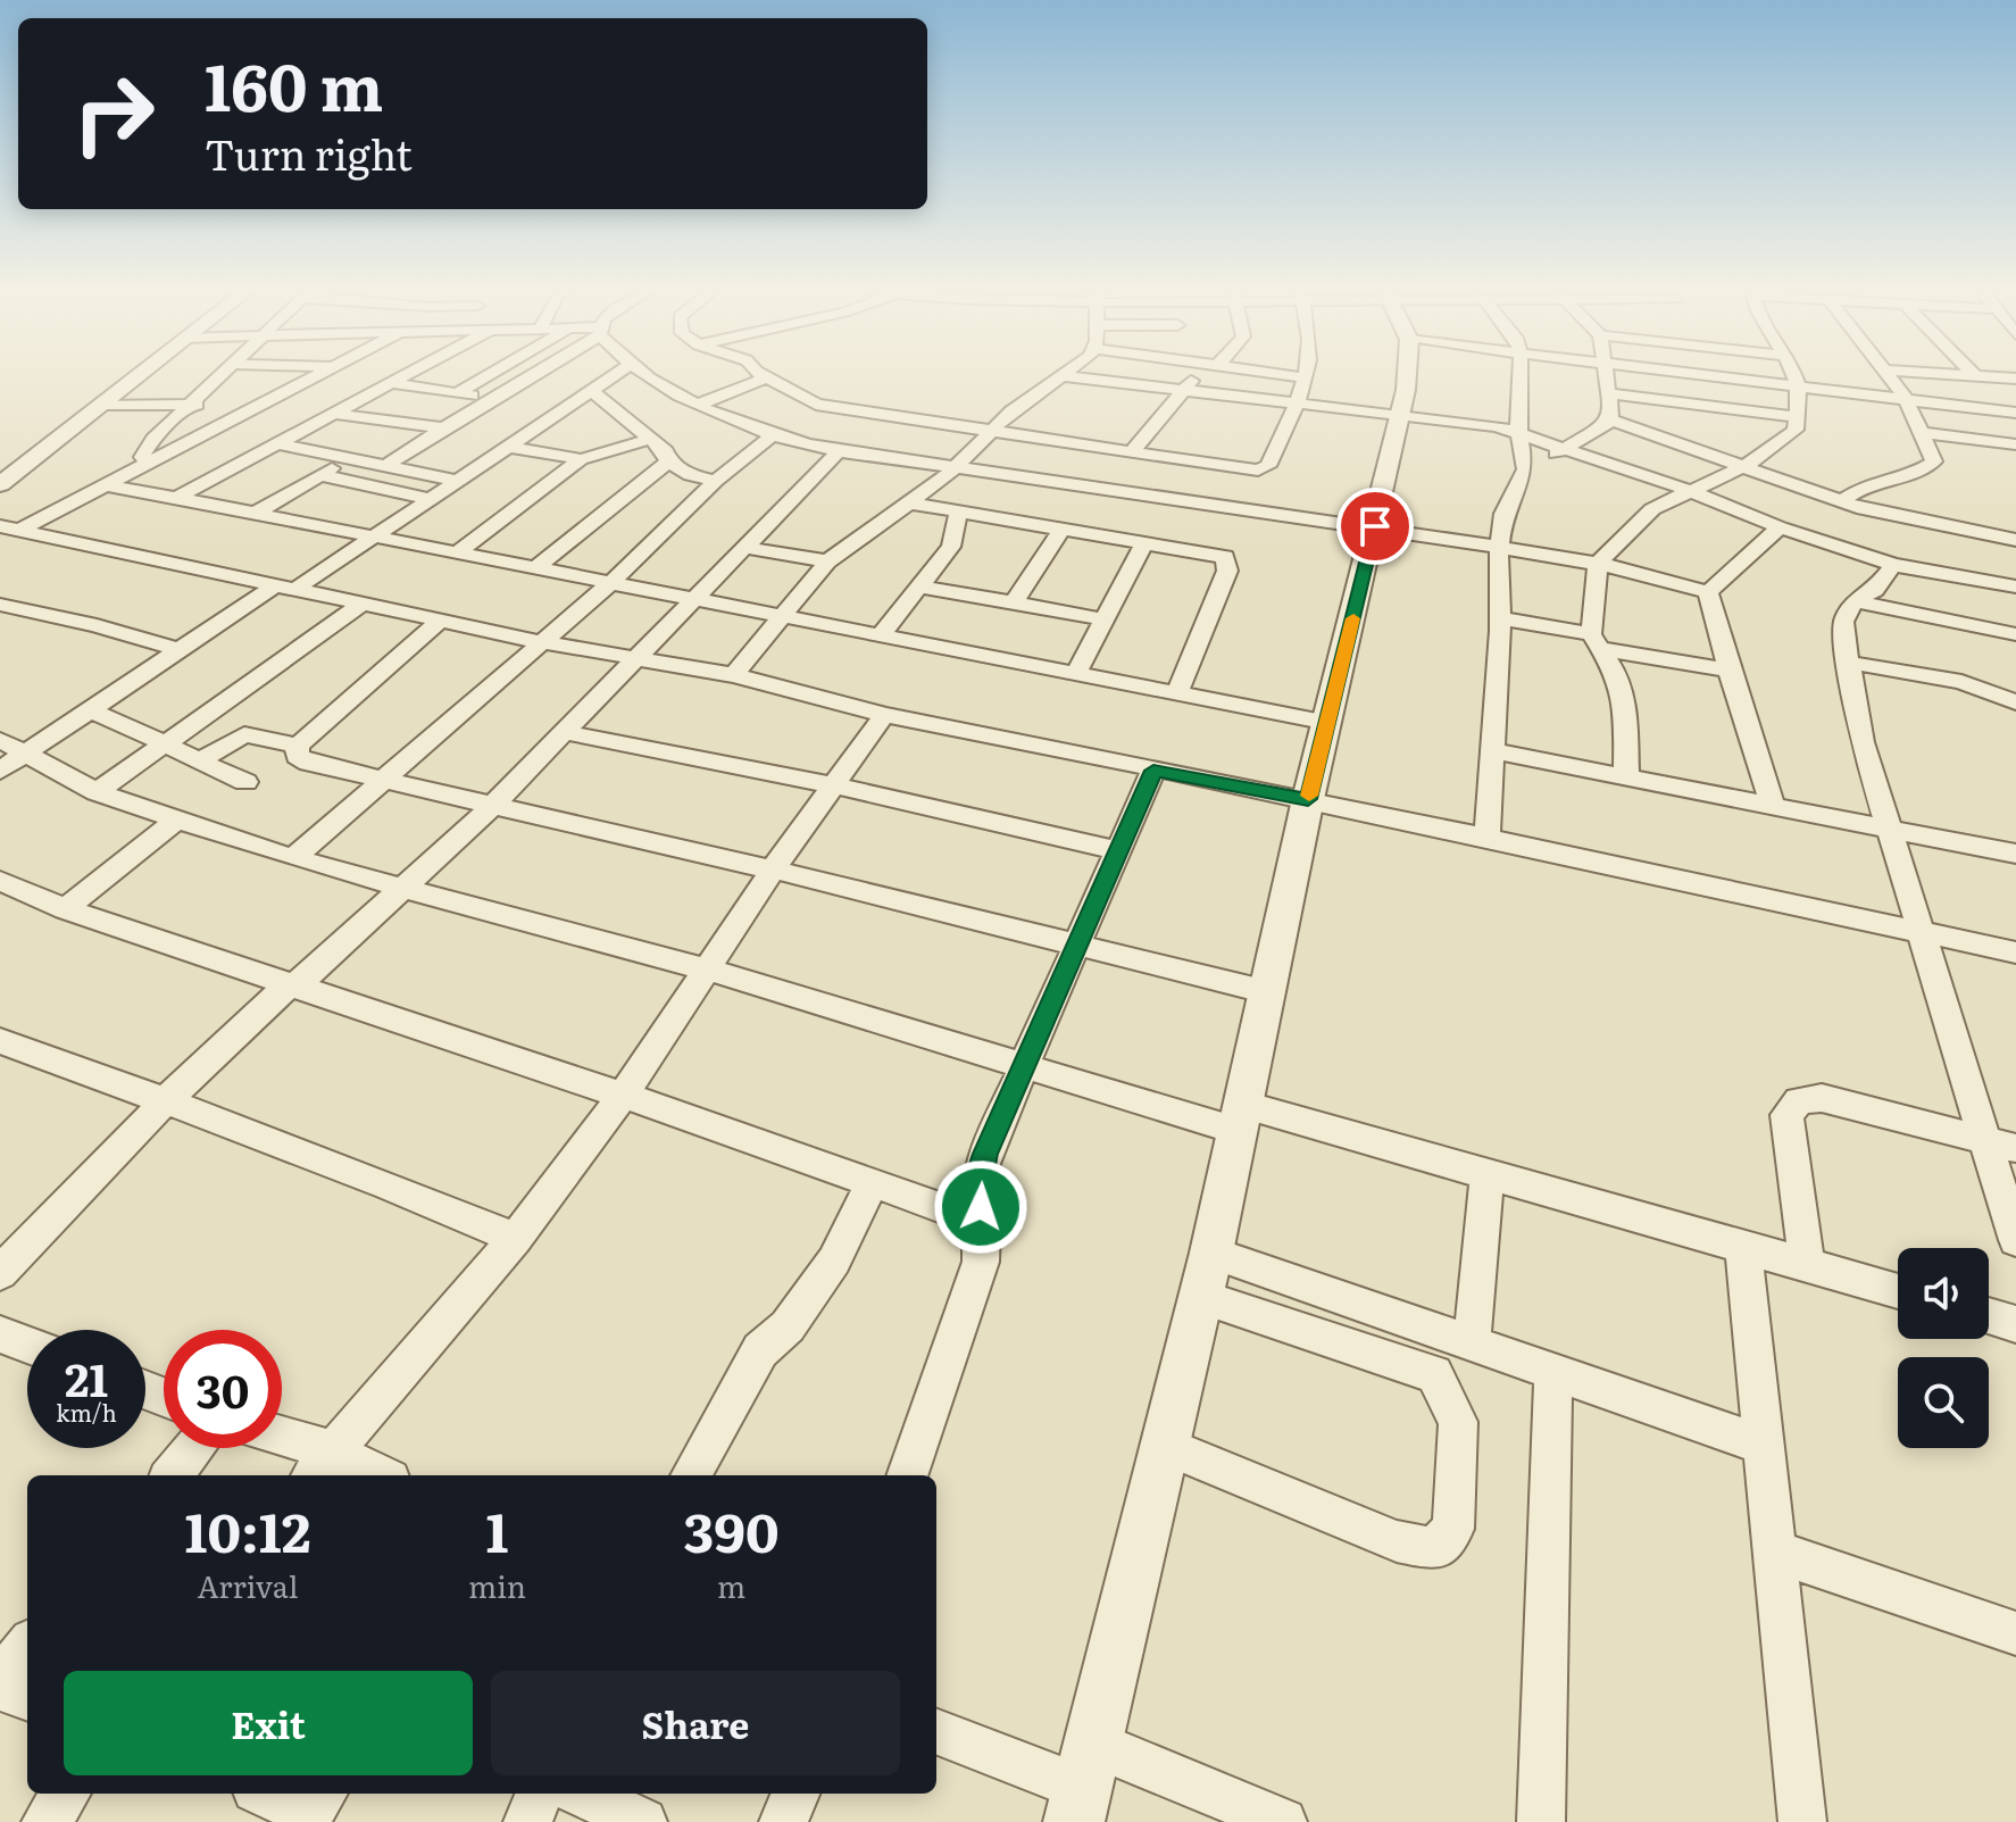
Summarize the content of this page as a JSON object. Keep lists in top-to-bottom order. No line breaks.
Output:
{"page":{"turn":["160 m","Turn right"],"speed":"21 km/h","limit":"30","eta":["10:12","Arrival","1","min","390","m"],"buttons":["Exit","Share"]}}
